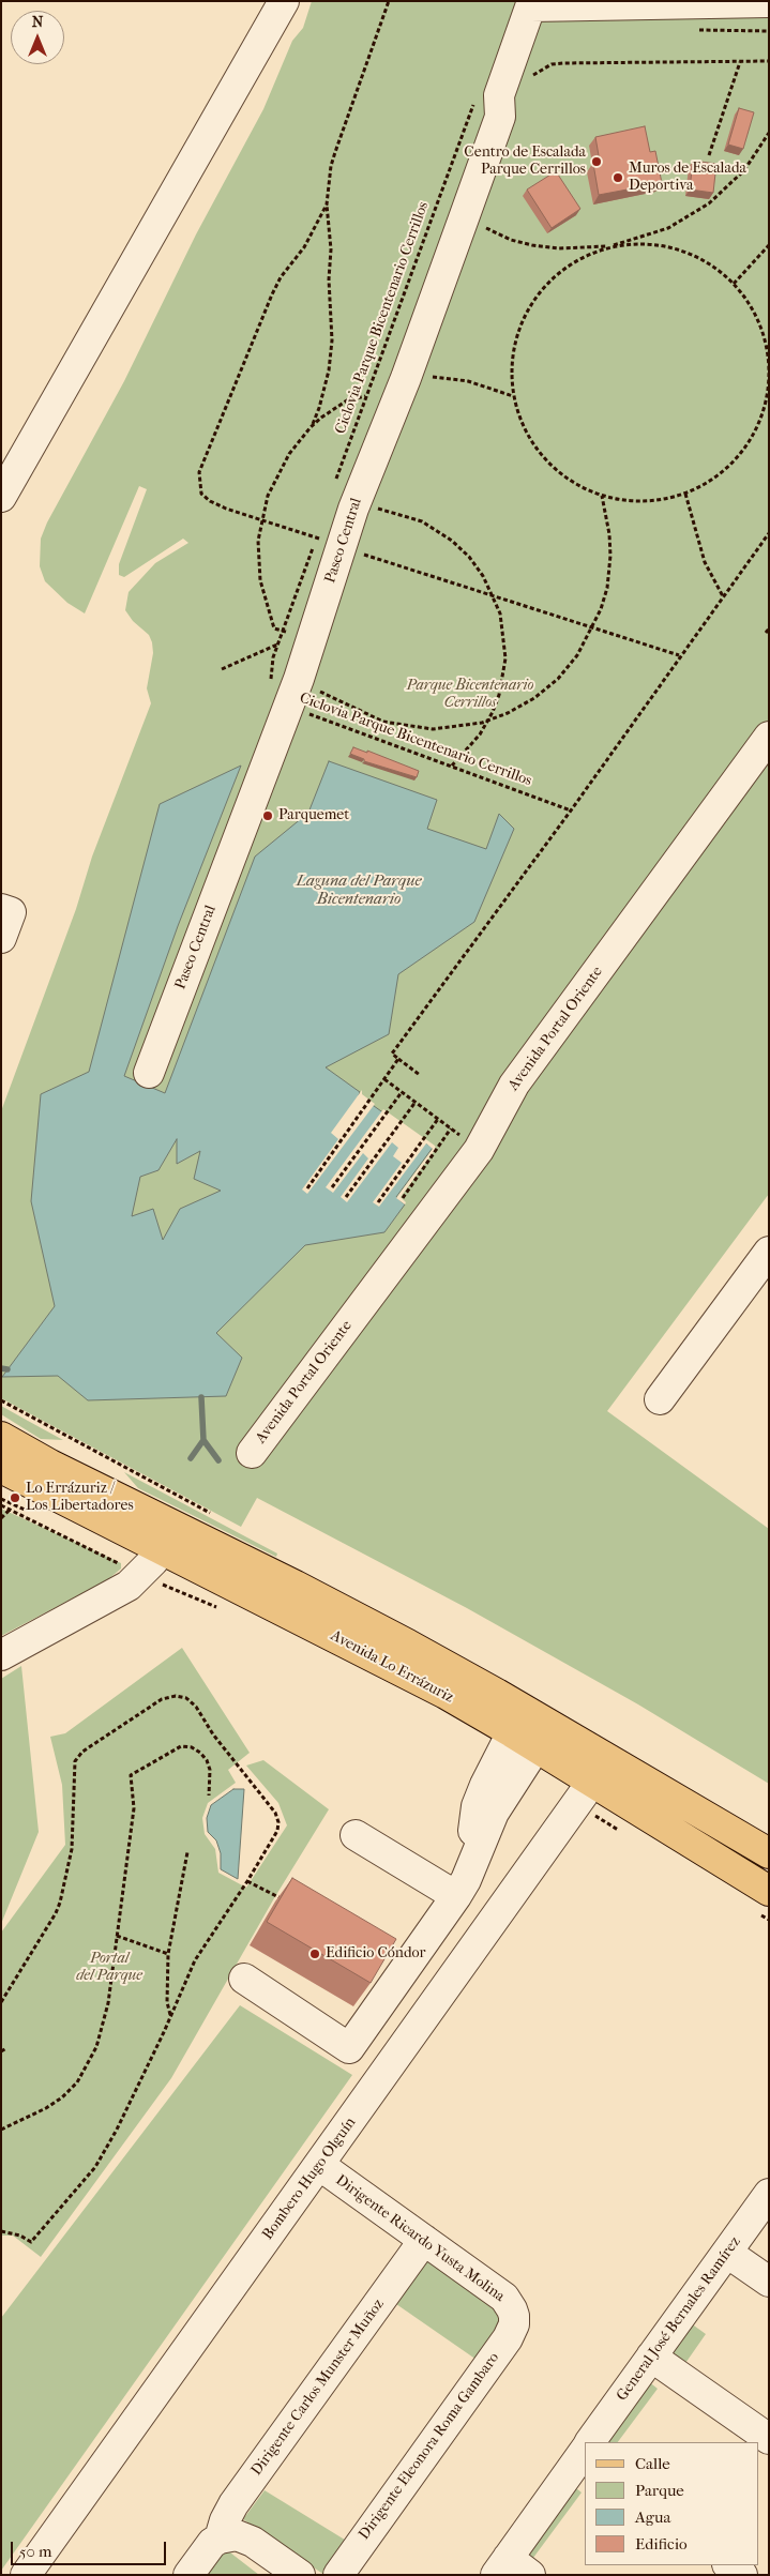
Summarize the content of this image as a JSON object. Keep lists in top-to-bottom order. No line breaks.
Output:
{"streets":{"main road":["Avenida Lo Errázuriz"],"street":["Paseo Central","Avenida Portal Oriente","Bombero Hugo Olguín","Dirigente Ricardo Yusta Molina","General José Bernales Ramírez","Dirigente Carlos Munster Muñoz","Dirigente Eleonora Roma Gambaro"],"path":["Ciclovia Parque Bicentenario Cerrillos"]},"crossings":[["Ciclovia Parque Bicentenario Cerrillos","Paseo Central"],["Avenida Lo Errázuriz","Bombero Hugo Olguín"],["Bombero Hugo Olguín","Dirigente Ricardo Yusta Molina"],["Dirigente Ricardo Yusta Molina","Dirigente Carlos Munster Muñoz"],["Dirigente Ricardo Yusta Molina","Dirigente Eleonora Roma Gambaro"]],"water":["Laguna del Parque Bicentenario"],"parks":["Parque Bicentenario Cerrillos","Portal del Parque"],"places":["Centro de Escalada Parque Cerrillos","Muros de Escalada Deportiva","Parquemet","Lo Errázuriz / Los Libertadores","Edificio Cóndor"],"legend":["Calle","Parque","Agua","Edificio"],"scale_bar":"50 m","north":"top"}
